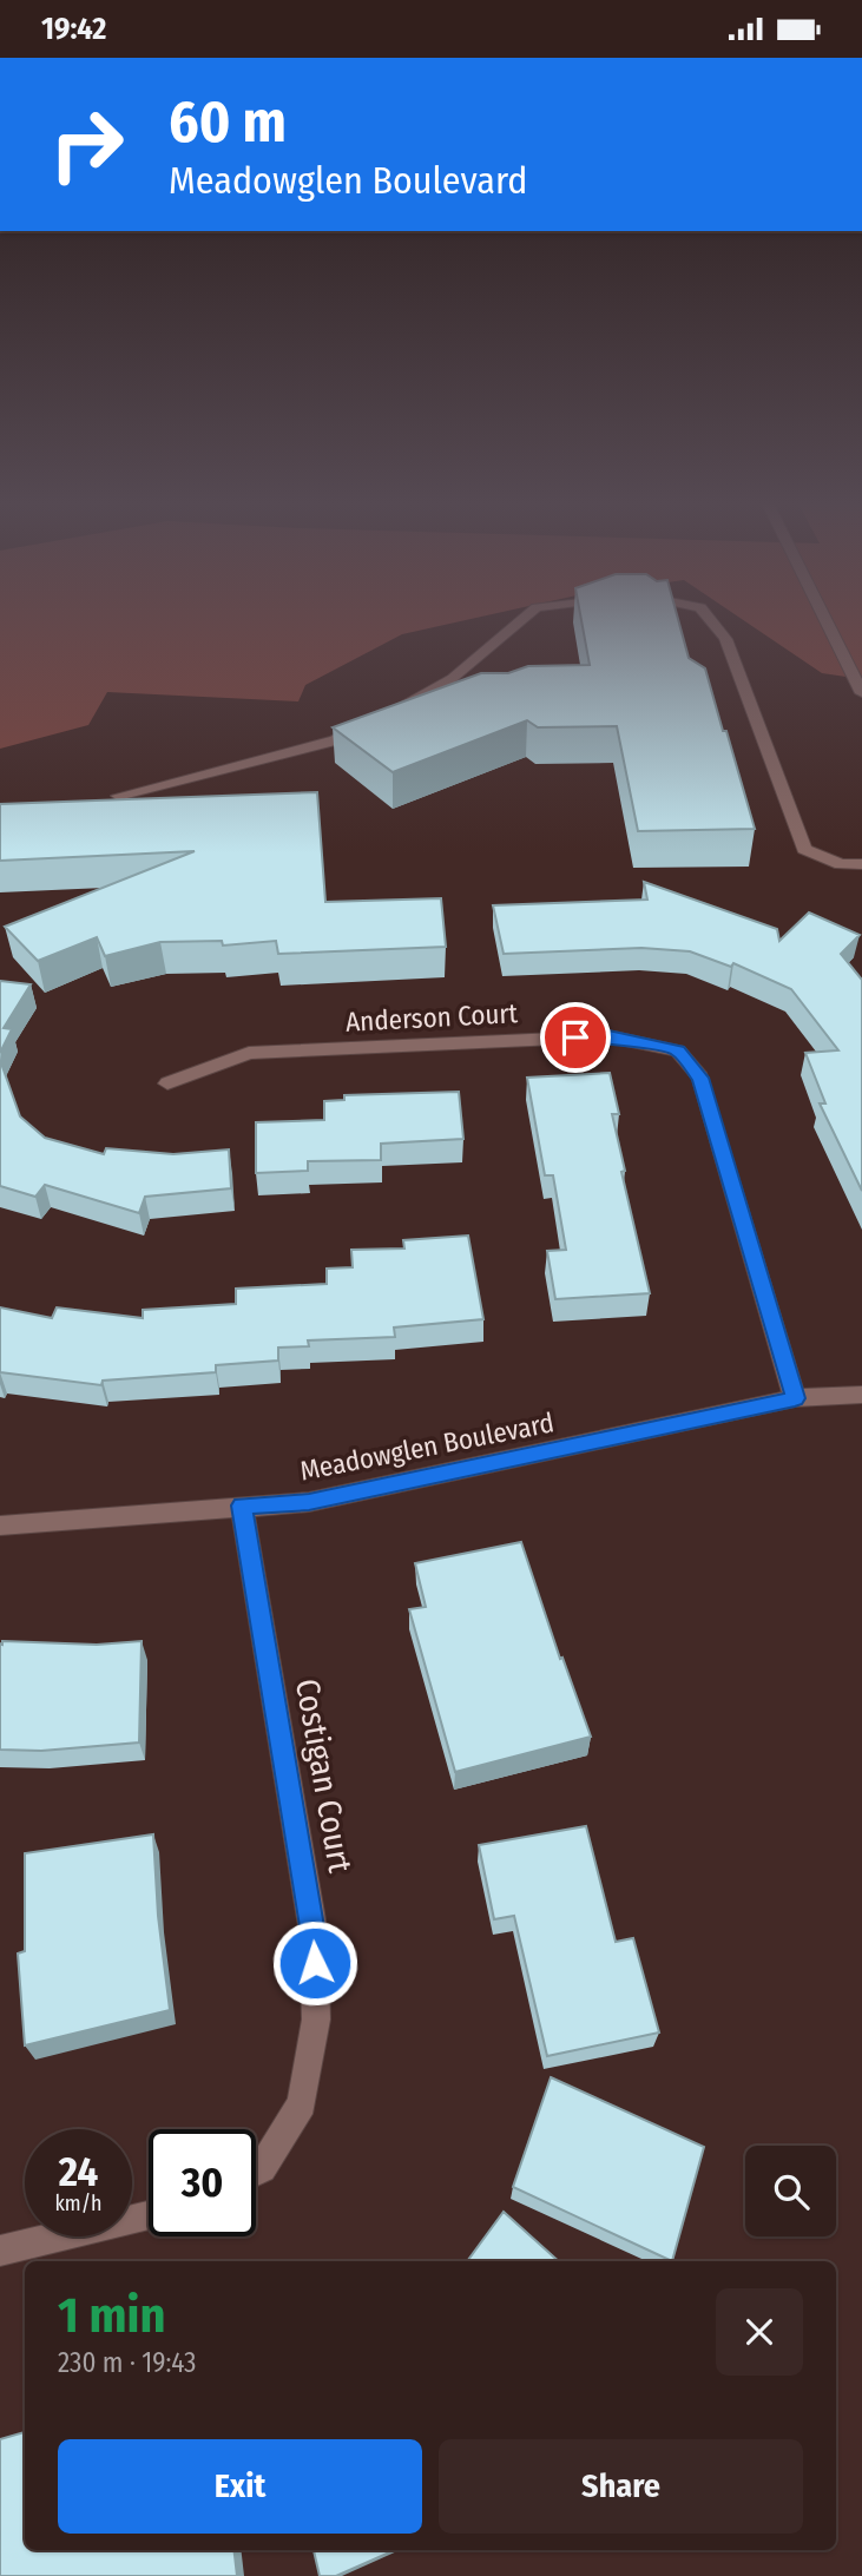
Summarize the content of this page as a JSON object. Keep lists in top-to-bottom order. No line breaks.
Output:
{"streets":{"street":["Anderson Court","Meadowglen Boulevard","Costigan Court"]},"crossings":[["Anderson Court","Meadowglen Boulevard"],["Meadowglen Boulevard","Costigan Court"]],"page":{"status":"19:42","turn":["60 m","Meadowglen Boulevard"],"speed":"24 km/h","limit":"30","heading":["1 min","230 m · 19:43"],"buttons":["Exit","Share"]}}
